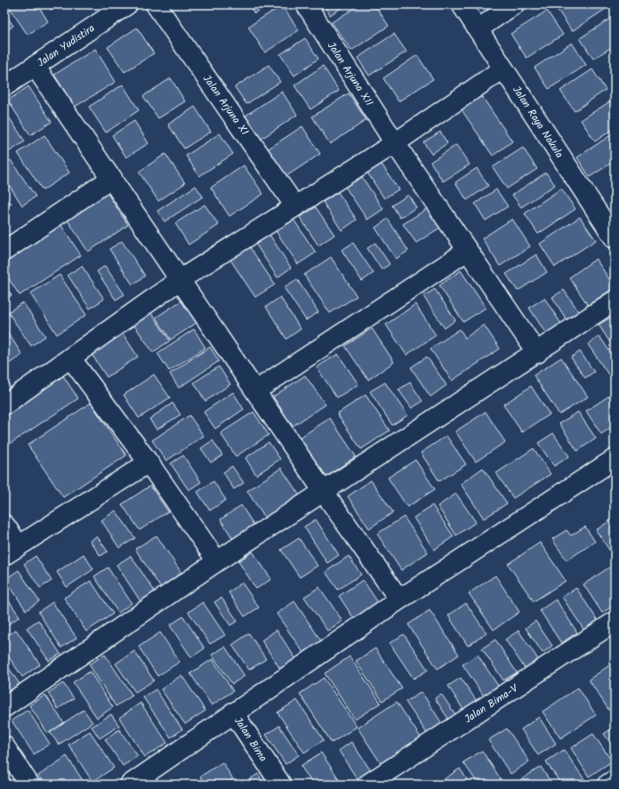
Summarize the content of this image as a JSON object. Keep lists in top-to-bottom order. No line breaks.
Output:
{"streets":{"street":["Jalan Yudistira","Jalan Arjuna XII","Jalan Arjuna XI","Jalan Raya Nakula","Jalan Bima-V","Jalan Bima"]}}
